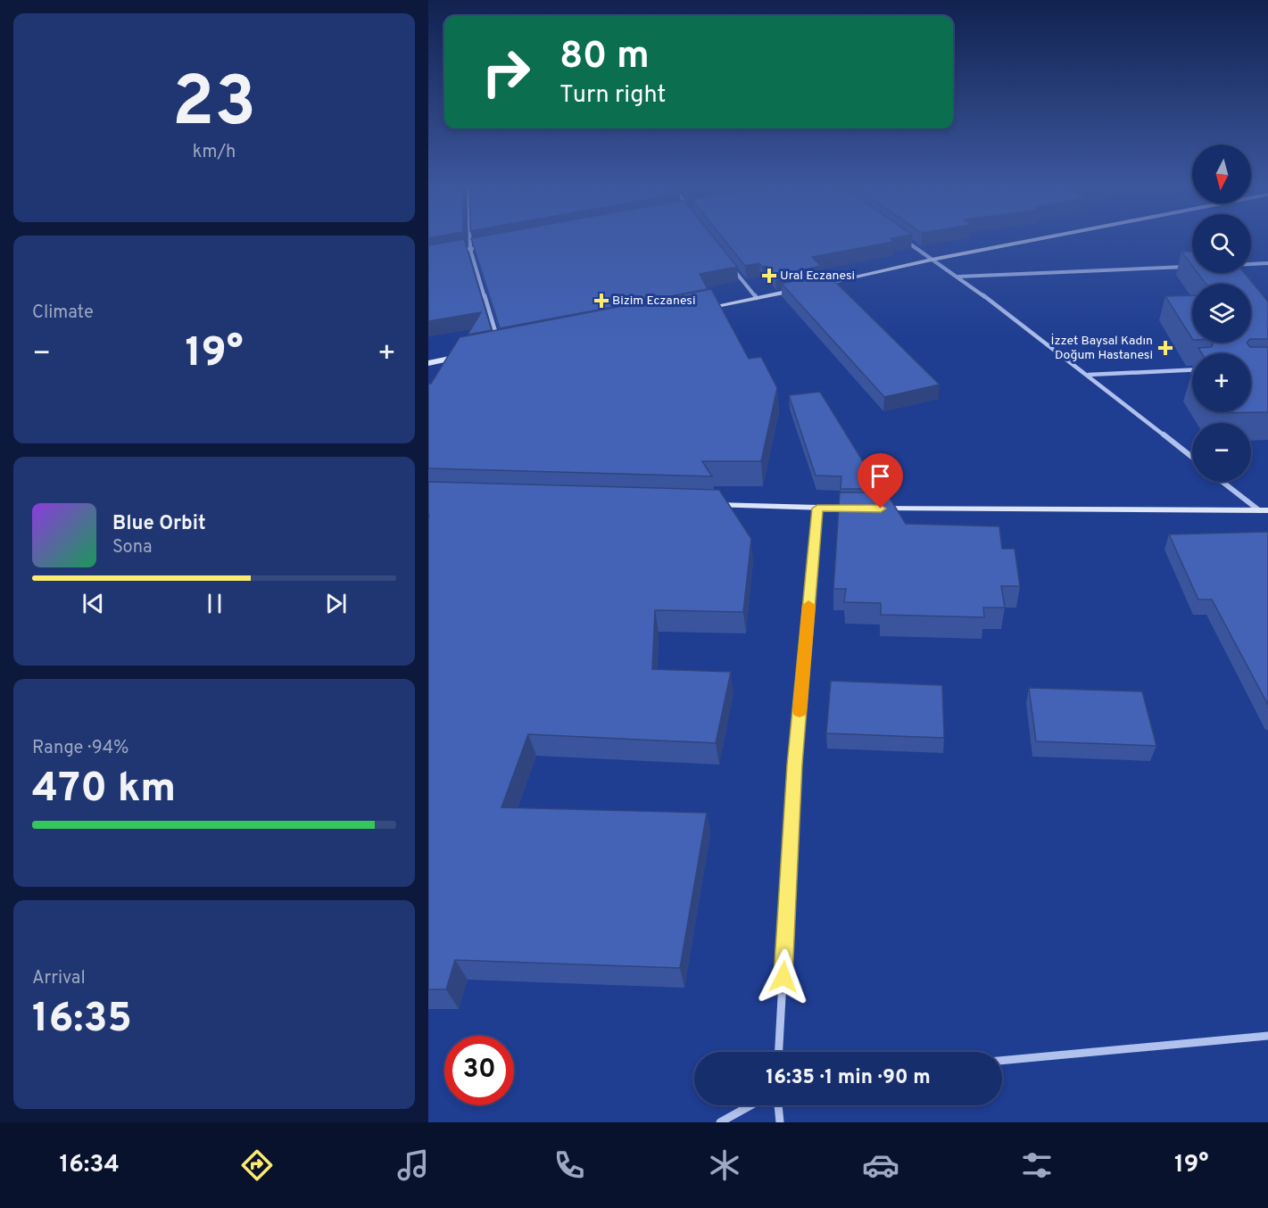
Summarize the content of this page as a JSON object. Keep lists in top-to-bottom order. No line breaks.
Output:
{"places":{"health":["Ural Eczanesi","Bizim Eczanesi","İzzet Baysal Kadın Doğum Hastanesi"]},"north":"bottom","page":{"tile":[["23","km/h"],"Climate",["Range · 94%","470 km"],["Arrival","16:35"]],"turn":["80 m","Turn right"],"map_buttons":["+","−"],"heat":["−","19°","+"],"song":["Blue Orbit","Sona"],"limit":"30","trip":"16:35 · 1 min · 90 m","tabs":["16:34","19°"]}}
